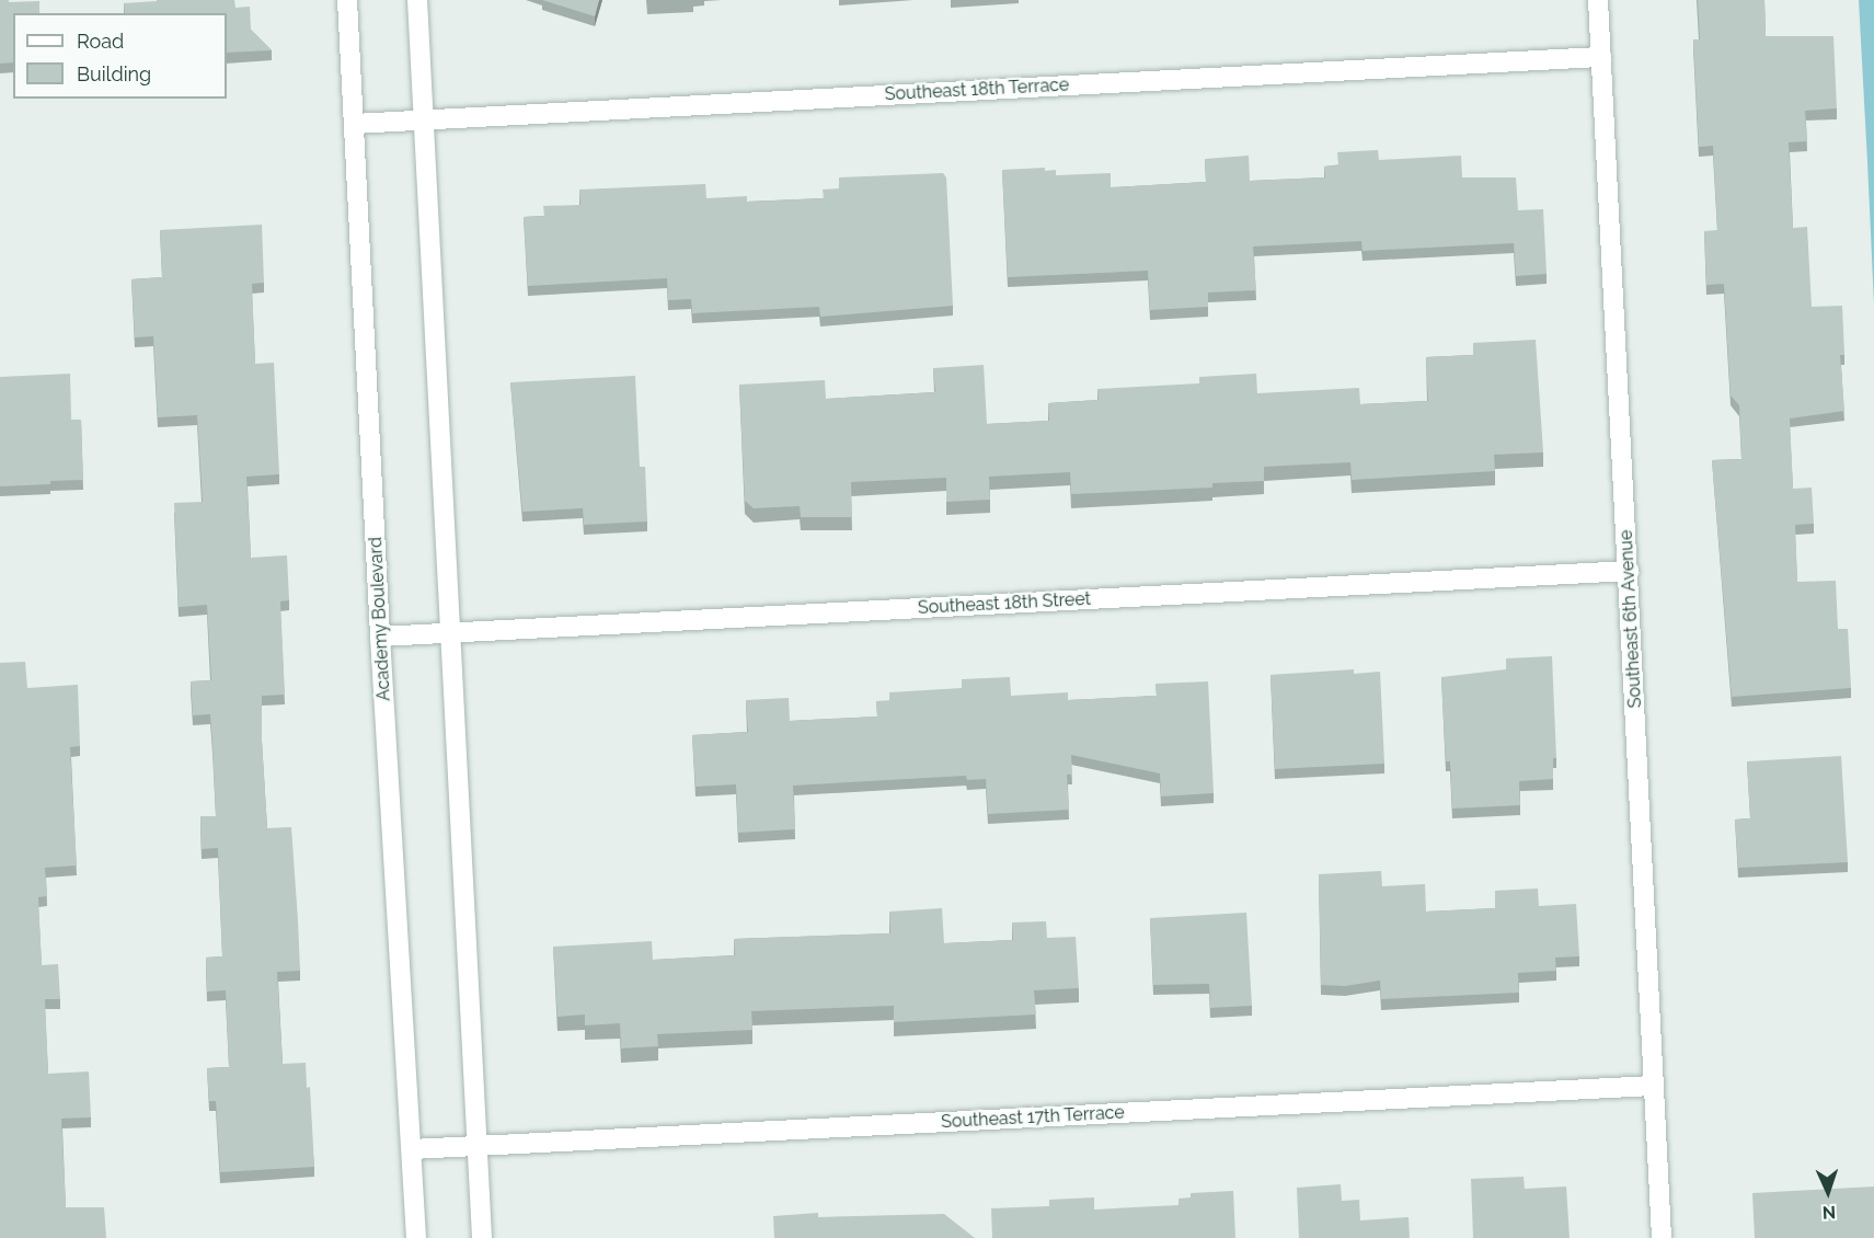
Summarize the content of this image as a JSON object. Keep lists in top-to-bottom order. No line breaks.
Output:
{"streets":{"street":["Southeast 18th Terrace","Southeast 18th Street","Academy Boulevard","Southeast 6th Avenue","Southeast 17th Terrace"]},"crossings":[["Southeast 18th Terrace","Academy Boulevard"],["Southeast 18th Terrace","Southeast 6th Avenue"],["Southeast 18th Street","Academy Boulevard"],["Southeast 18th Street","Southeast 6th Avenue"],["Academy Boulevard","Southeast 17th Terrace"],["Southeast 6th Avenue","Southeast 17th Terrace"]],"legend":["Road","Building"],"north":"bottom"}
